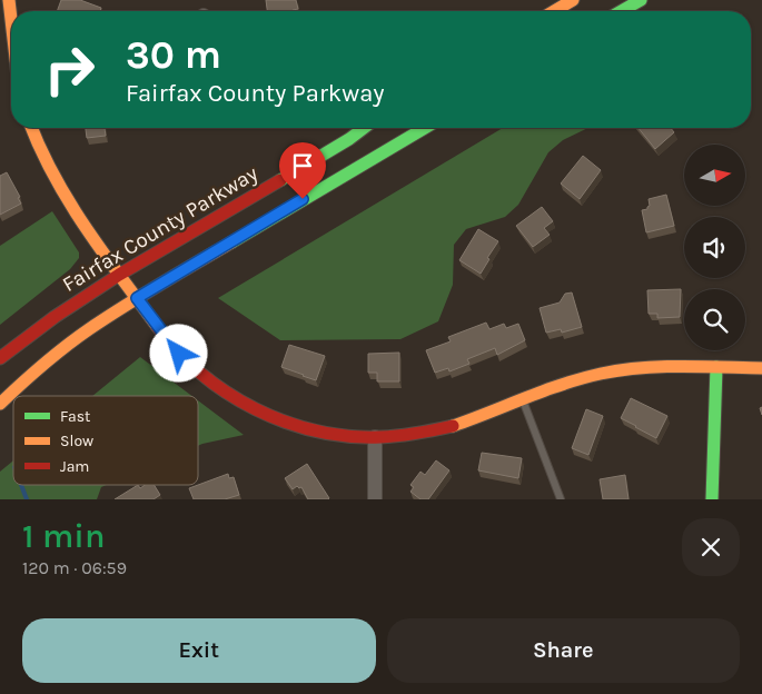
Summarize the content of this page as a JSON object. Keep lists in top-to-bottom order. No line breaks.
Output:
{"streets":{"main road":["Fairfax County Parkway"]},"legend":["Fast","Slow","Jam"],"north":"right","page":{"turn":["30 m","Fairfax County Parkway"],"heading":["1 min","120 m · 06:59"],"buttons":["Exit","Share"]}}
